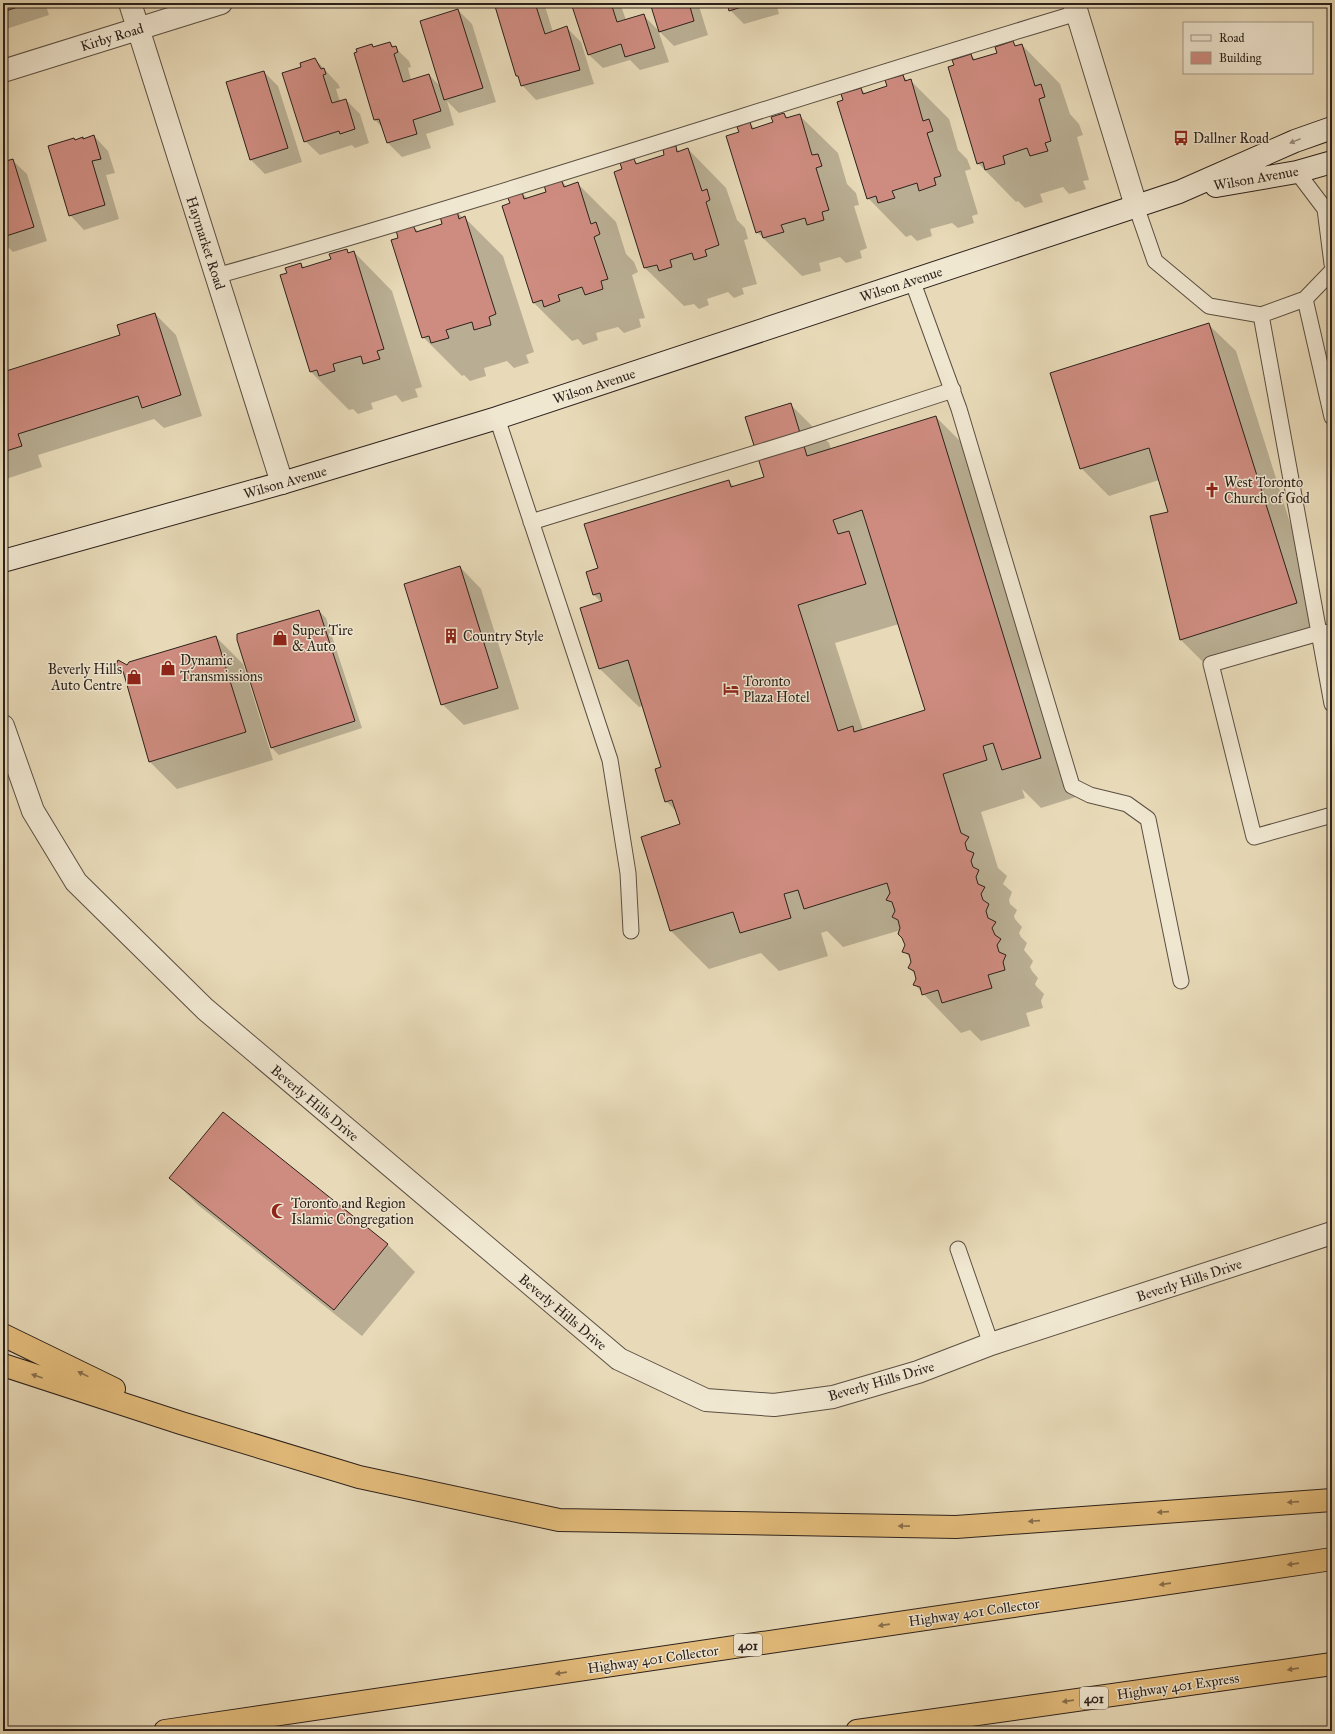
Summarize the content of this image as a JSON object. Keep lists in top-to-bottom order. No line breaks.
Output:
{"streets":{"highway":["Highway 401 Collector","401","Highway 401 Express"],"street":["Kirby Road","Wilson Avenue","Haymarket Road","Beverly Hills Drive"]},"crossings":[["Kirby Road","Haymarket Road"],["Wilson Avenue","Haymarket Road"]],"places":{"bus stop":["Dallner Road"],"church":["West Toronto Church of God"],"building":["Country Style"],"shop":["Super Tire & Auto","Dynamic Transmissions","Beverly Hills Auto Centre"],"hotel":["Toronto Plaza Hotel"],"mosque":["Toronto and Region Islamic Congregation"]},"legend":["Road","Building"]}
